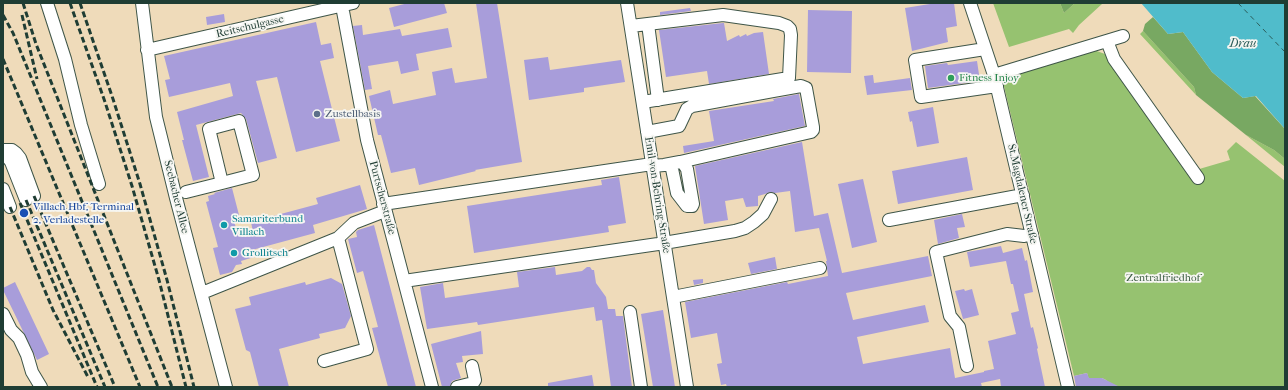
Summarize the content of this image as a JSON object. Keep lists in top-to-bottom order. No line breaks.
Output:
{"streets":{"street":["Reitschulgasse","St.Magdalener Straße","Emil-von-Behring-Straße","Seebacher Allee","Purtscherstraße"]},"crossings":[["Reitschulgasse","Seebacher Allee"],["Reitschulgasse","Purtscherstraße"]],"water":["Drau"],"parks":["Zentralfriedhof"],"places":["Fitness Injoy","Zustellbasis","Villach Hbf, Terminal 2, Verladestelle","Samariterbund Villach","Grollitsch"]}
